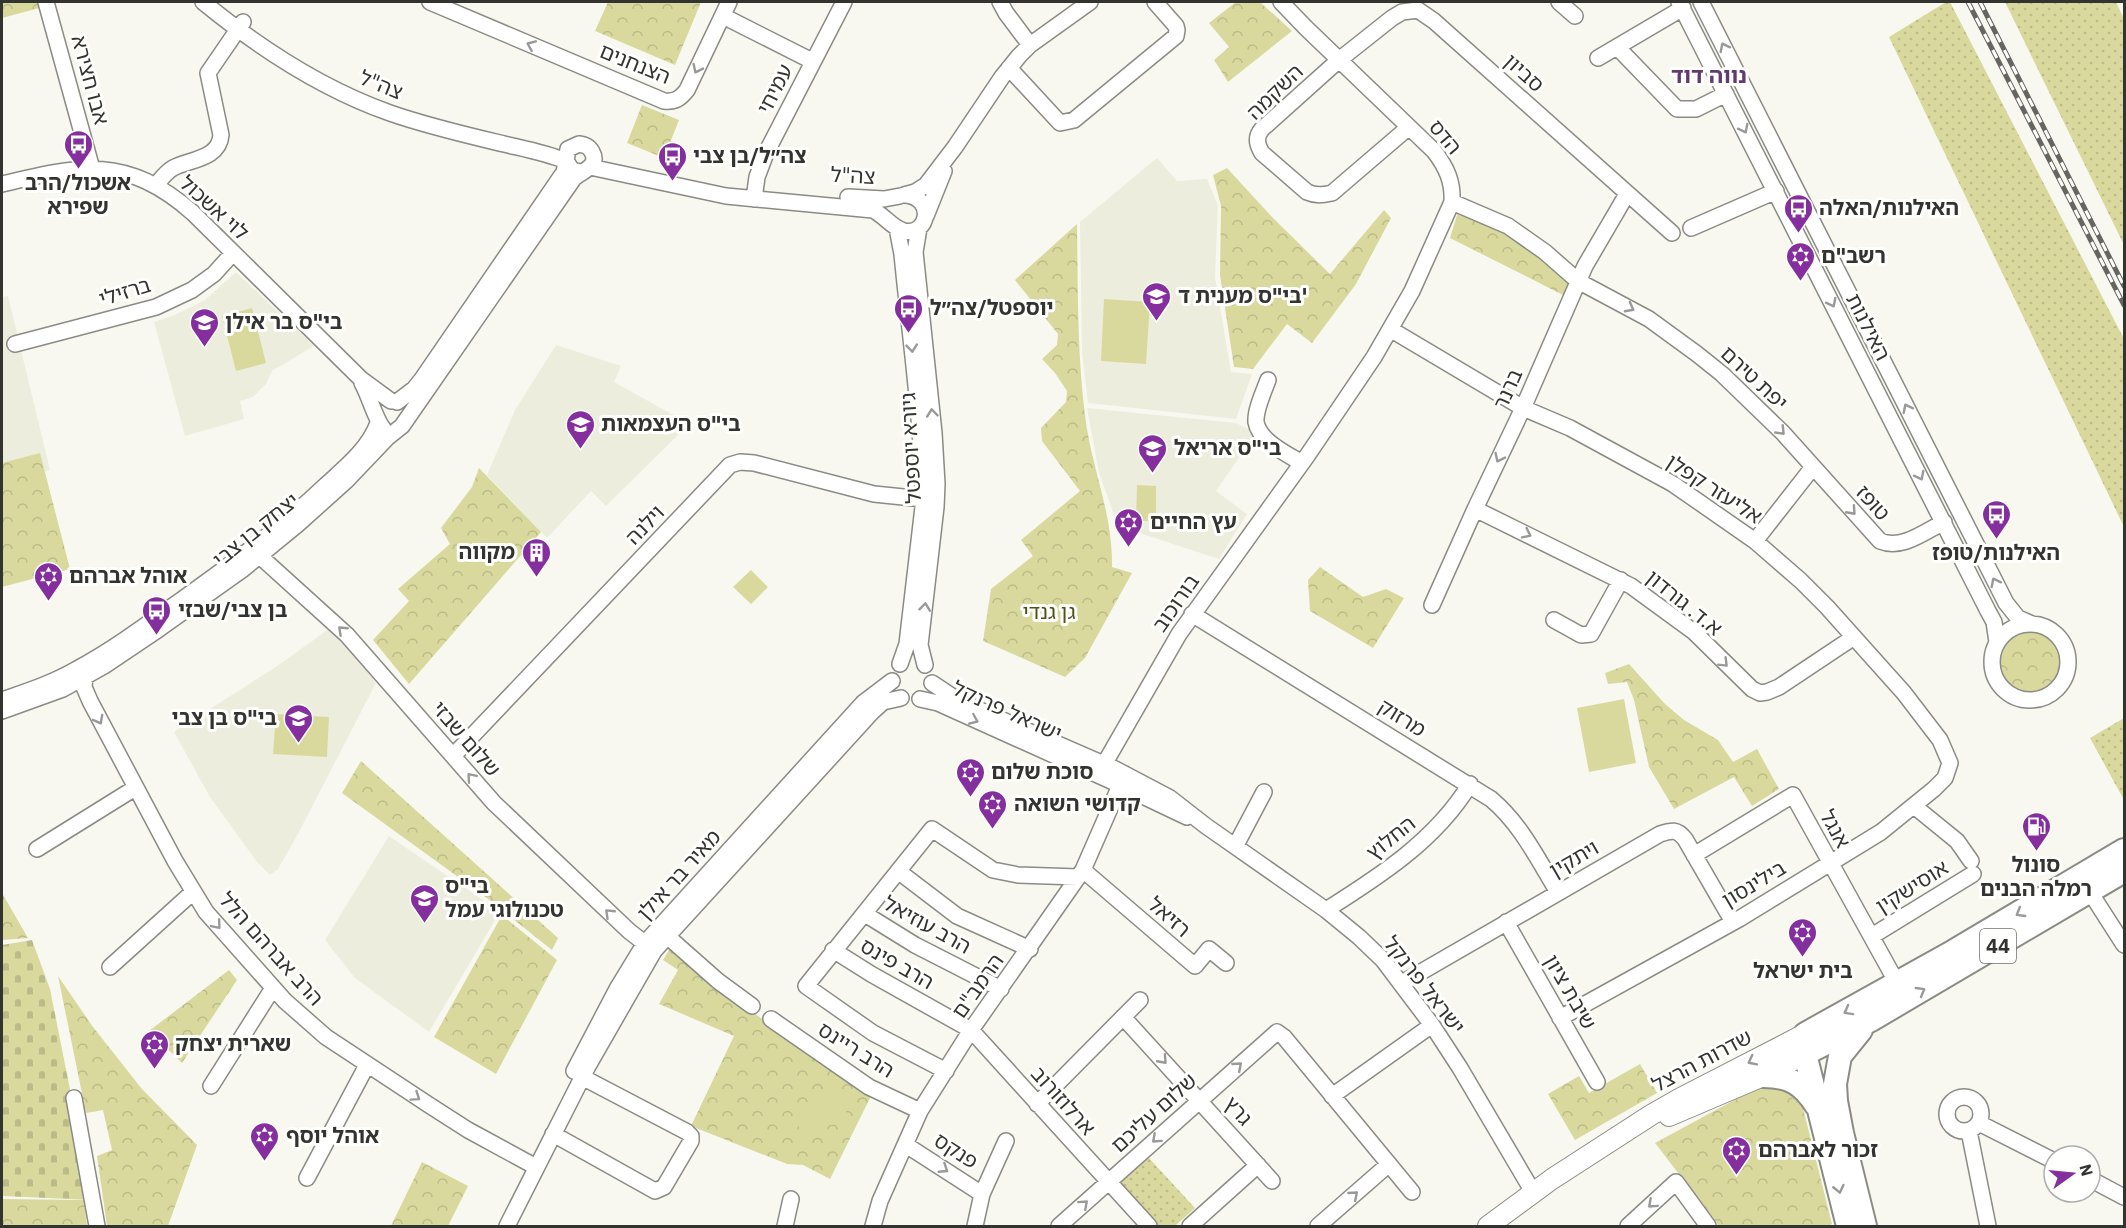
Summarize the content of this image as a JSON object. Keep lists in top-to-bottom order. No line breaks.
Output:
{"streets":{"highway":["44"],"main road":["שדרות הרצל"],"street":["הצנחנים","סביון","אבו חצירא","צה\"ל","עמיחי","השקמה","הדס","לוי אשכול","ברזילי","האילנות","יפת טירם","ברנר","גיורא יוספטל","אליעזר קפלן","טופז","וילנה","יצחק בן צבי","בורוכוב","א.ד. גורדון","ישראל פרנקל","מרזוק","שלום שבזי","אנגל","החלוץ","ויתקין","מאיר בר אילן","בילינסון","אוסישקין","רזיאל","הרב עוזיאל","הרב אברהם הלל","הרב פינס","הרמב\"ם","שיבת ציון","הרב ריינס","ארלוזורוב","גרץ","שלום עליכם","פנקס"]},"crossings":[["סביון","השקמה"],["סביון","הדס"],["סביון","ברנר"],["אבו חצירא","לוי אשכול"],["צה\"ל","עמיחי"],["צה\"ל","גיורא יוספטל"],["צה\"ל","יצחק בן צבי"],["השקמה","הדס"],["הדס","בורוכוב"],["לוי אשכול","ברזילי"],["לוי אשכול","יצחק בן צבי"],["האילנות","טופז"],["יפת טירם","ברנר"],["יפת טירם","טופז"],["ברנר","אליעזר קפלן"],["ברנר","א.ד. גורדון"],["גיורא יוספטל","וילנה"],["גיורא יוספטל","ישראל פרנקל"],["גיורא יוספטל","מאיר בר אילן"],["אליעזר קפלן","בורוכוב"],["אליעזר קפלן","א.ד. גורדון"],["אליעזר קפלן","בילינסון"],["וילנה","שלום שבזי"],["יצחק בן צבי","שלום שבזי"],["יצחק בן צבי","הרב אברהם הלל"],["בורוכוב","ישראל פרנקל"],["בורוכוב","מרזוק"],["ישראל פרנקל","החלוץ"],["ישראל פרנקל","ויתקין"],["ישראל פרנקל","מאיר בר אילן"],["ישראל פרנקל","הרמב\"ם"],["ישראל פרנקל","שדרות הרצל"],["מרזוק","החלוץ"],["מרזוק","ויתקין"],["שלום שבזי","מאיר בר אילן"],["אנגל","ויתקין"],["אנגל","בילינסון"],["אנגל","אוסישקין"],["אנגל","44"],["ויתקין","בילינסון"],["ויתקין","שיבת ציון"],["מאיר בר אילן","הרב אברהם הלל"],["בילינסון","אוסישקין"],["בילינסון","שיבת ציון"],["רזיאל","הרמב\"ם"],["הרב עוזיאל","הרמב\"ם"],["44","שדרות הרצל"],["הרב פינס","הרמב\"ם"],["הרב פינס","ארלוזורוב"],["הרמב\"ם","הרב ריינס"],["הרמב\"ם","ארלוזורוב"],["הרמב\"ם","פנקס"],["ארלוזורוב","שלום עליכם"],["גרץ","שלום עליכם"]],"one_way":["הצנחנים","יפת טירם","טופז","א.ד. גורדון","שלום שבזי","הרב אברהם הלל","גרץ","פנקס"],"districts":["נווה דוד"],"parks":["גן גנדי"],"places":{"bus stop":["אשכול/הרב שפירא","צה״ל/בן צבי","האילנות/האלה","יוספטל/צה״ל","האילנות/טופז","בן צבי/שבזי"],"synagogue":["רשב\"ם","עץ החיים","אוהל אברהם","סוכת שלום","קדושי השואה","בית ישראל","שארית יצחק","אוהל יוסף","זכור לאברהם"],"school or university":["בי\"ס מענית ד'","בי\"ס בר אילן","בי\"ס העצמאות","בי\"ס אריאל","בי\"ס בן צבי","בי\"ס טכנולוגי עמל"],"building":["מקווה"],"fuel station":["סונול רמלה הבנים"]},"north":"right"}
